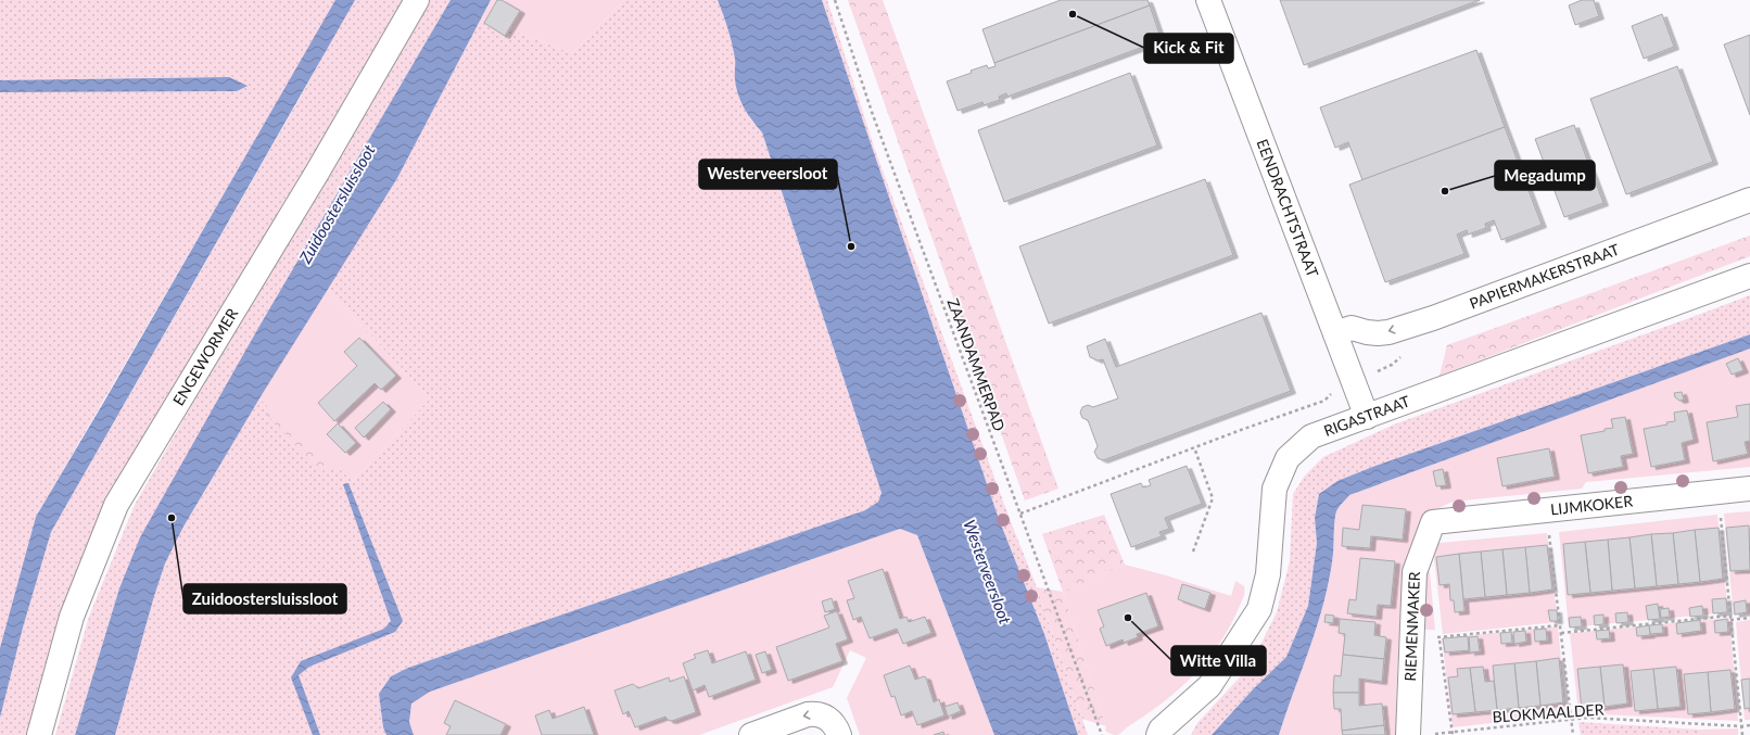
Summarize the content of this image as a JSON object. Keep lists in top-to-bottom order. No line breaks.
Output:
{"streets":{"street":["EENDRACHTSTRAAT","PAPIERMAKERSTRAAT","ENGEWORMER","RIGASTRAAT","LIJMKOKER","RIEMENMAKER"],"path":["ZAANDAMMERPAD","BLOKMAALDER"]},"crossings":[["EENDRACHTSTRAAT","PAPIERMAKERSTRAAT"],["EENDRACHTSTRAAT","RIGASTRAAT"],["LIJMKOKER","RIEMENMAKER"]],"one_way":["PAPIERMAKERSTRAAT"],"water":["Zuidoostersluissloot","Westerveersloot"],"places":["Kick & Fit","Megadump","Westerveersloot","Zuidoostersluissloot","Witte Villa"]}
